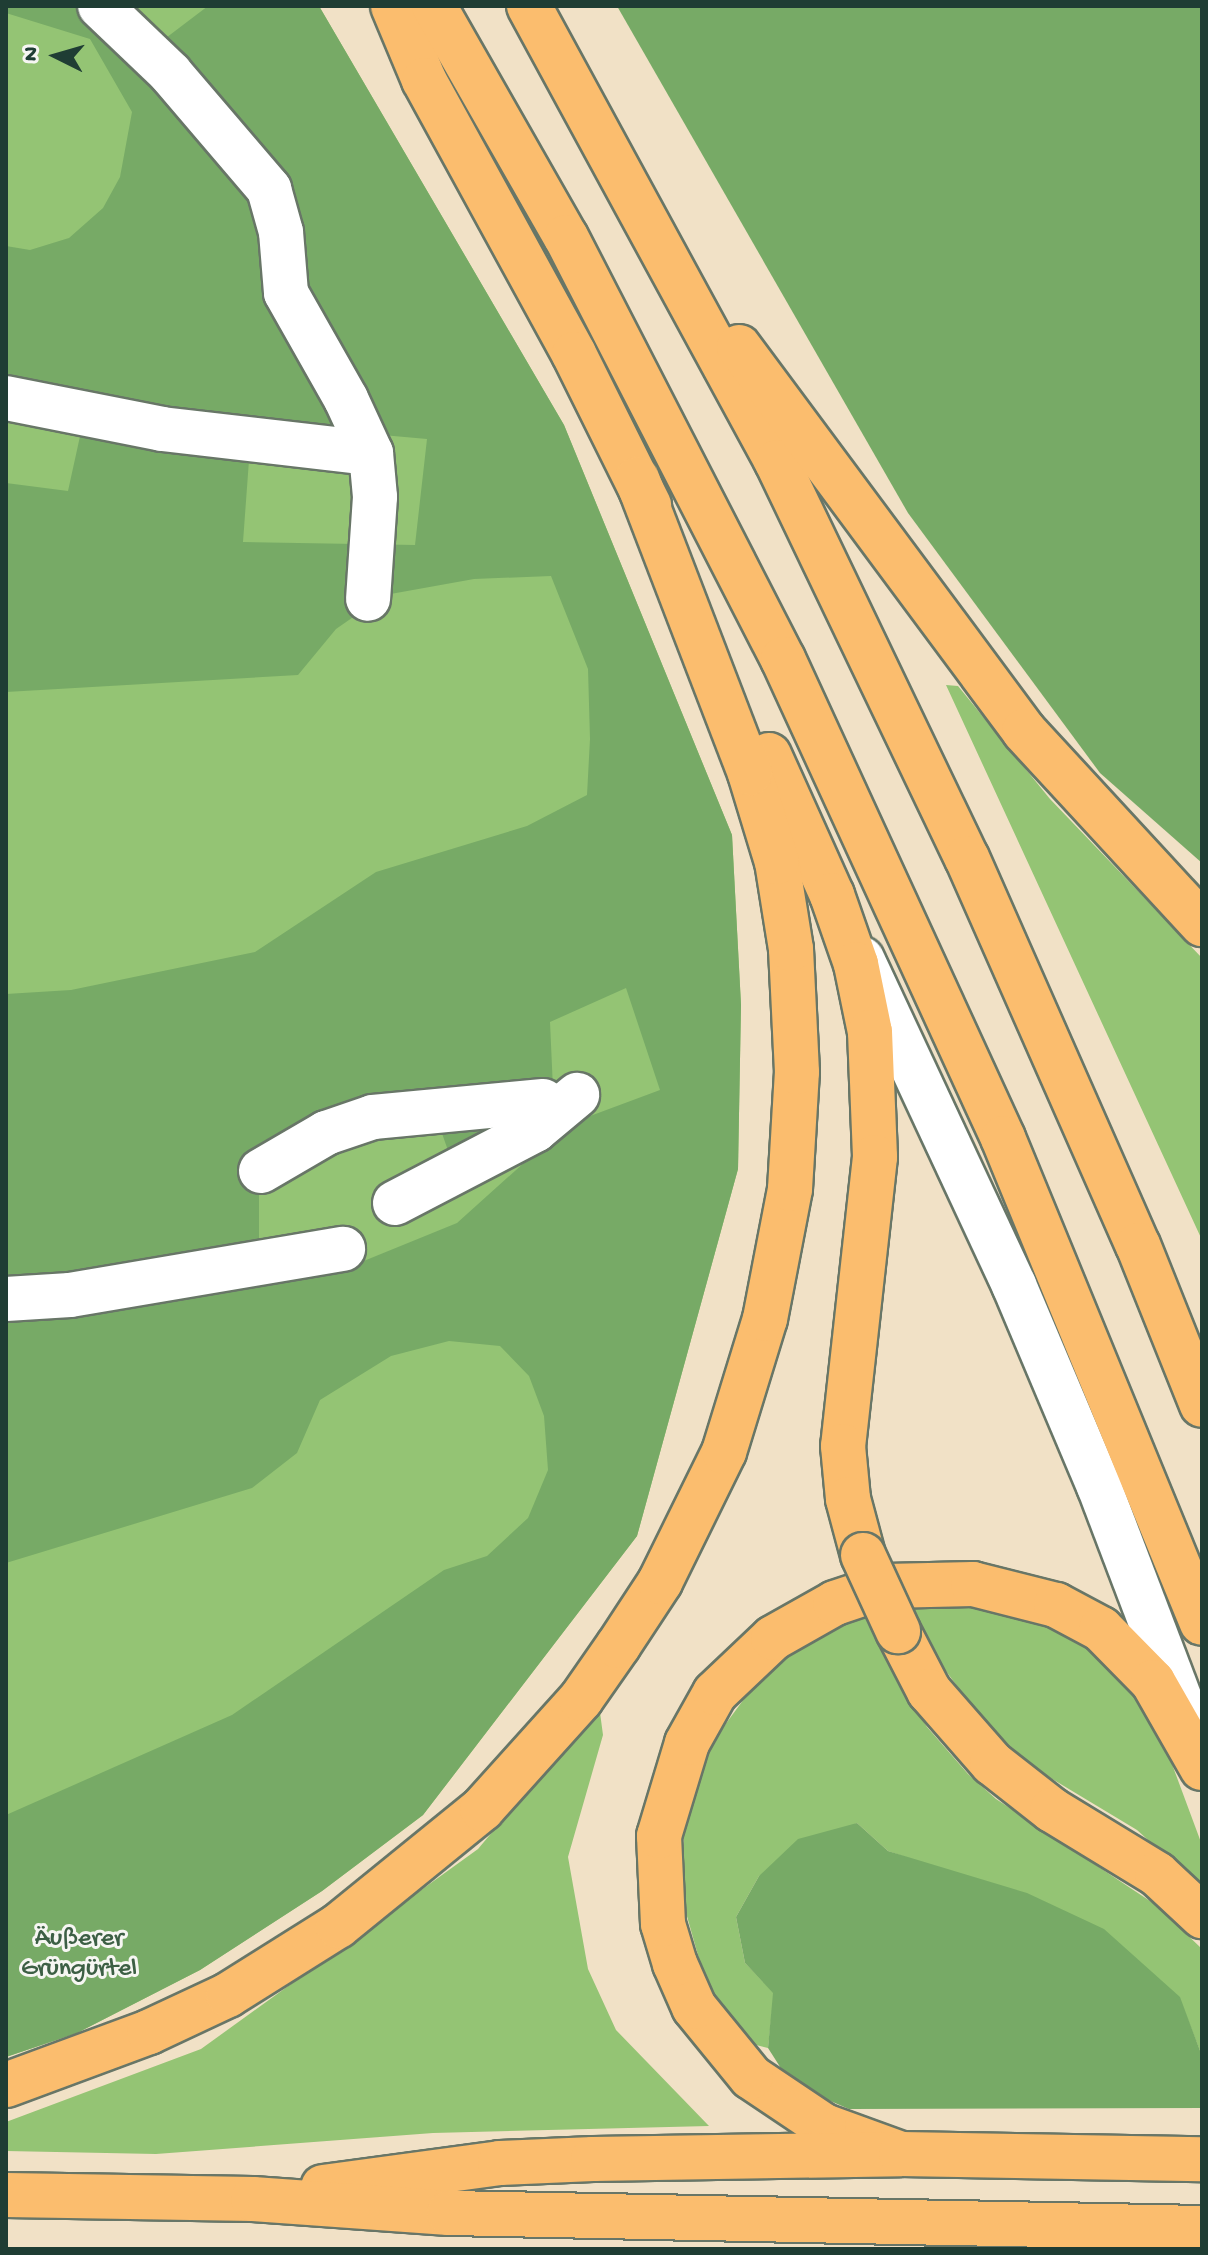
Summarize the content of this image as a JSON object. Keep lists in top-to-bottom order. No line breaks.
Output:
{"parks":["Äußerer Grüngürtel"],"north":"left"}
